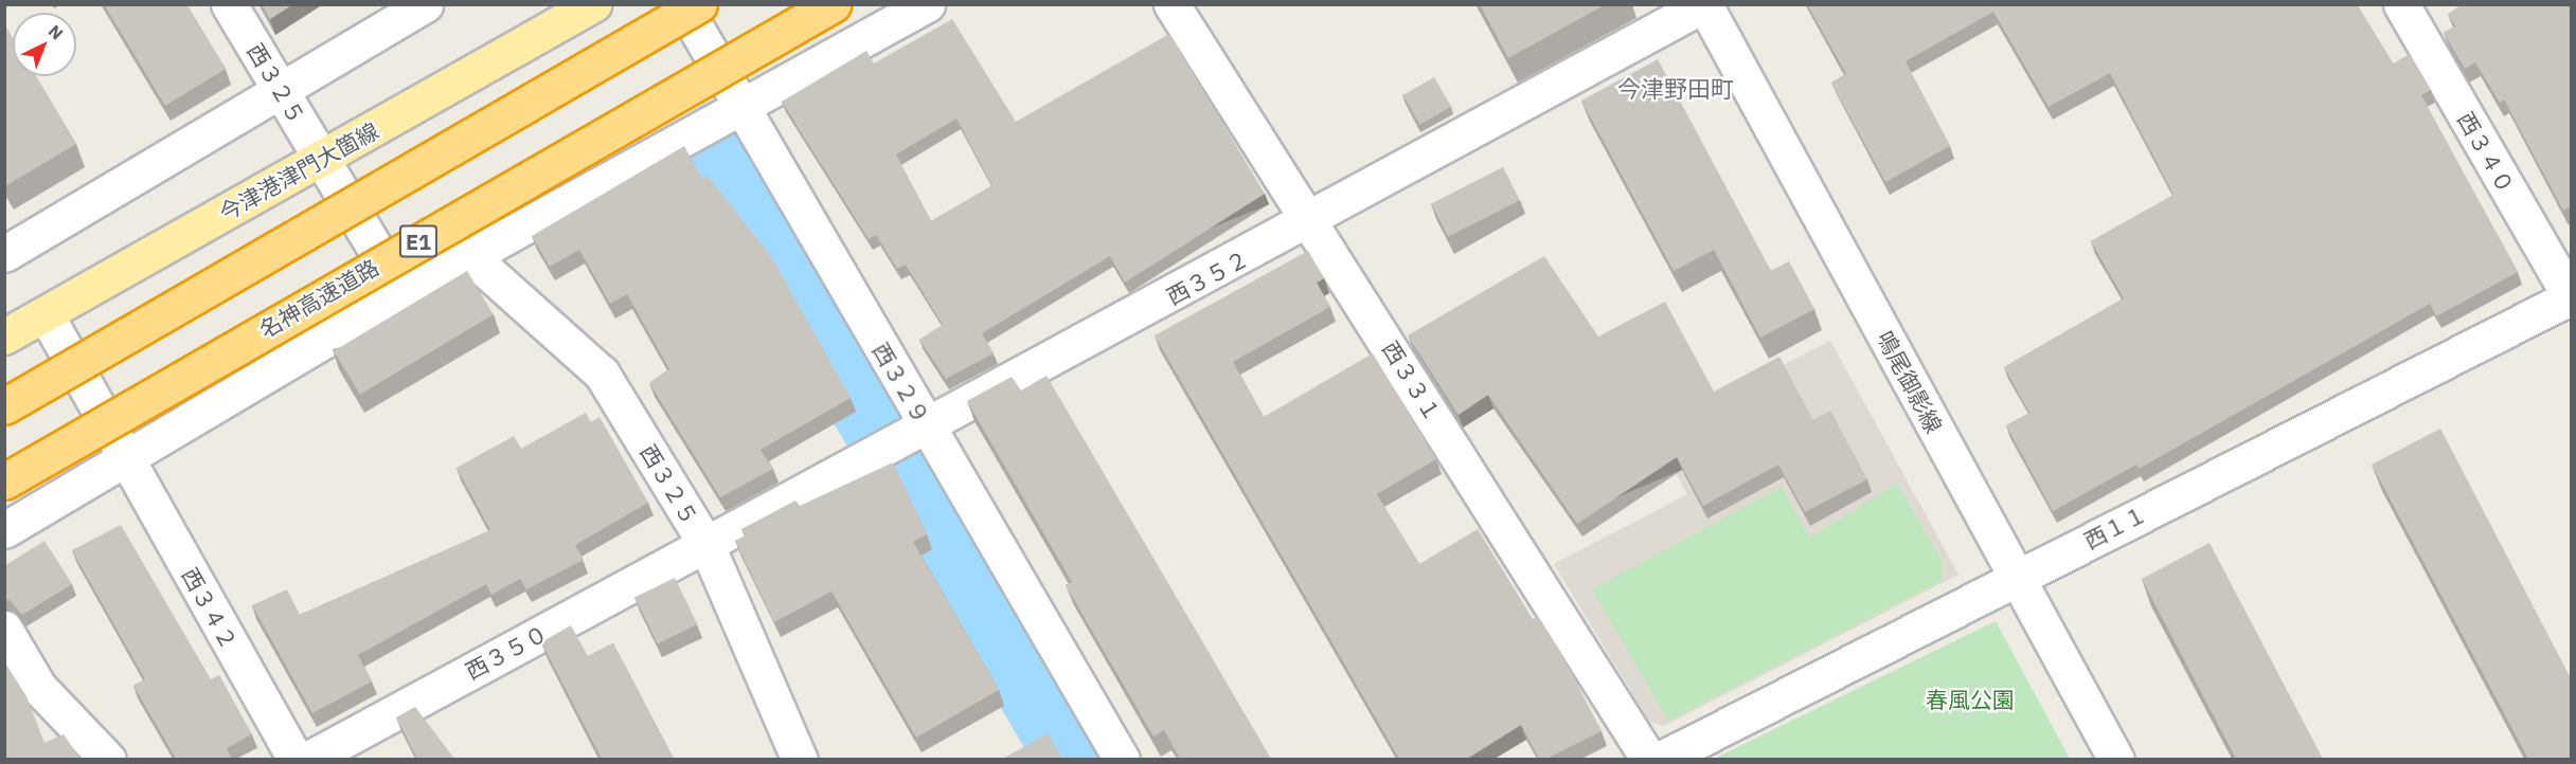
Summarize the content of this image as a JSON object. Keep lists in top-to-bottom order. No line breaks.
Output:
{"streets":{"highway":["E1","名神高速道路"],"main road":["今津港津門大箇線"],"street":["西３２５","西３４０","西３５２","西３３１","鳴尾御影線","西３２９","西１１","西３４２","西３５０"]},"crossings":[["西３２５","今津港津門大箇線"],["西３２５","西３５２"],["西３２５","西３５０"],["西３４０","西１１"],["今津港津門大箇線","西３４２"],["西３５２","西３３１"],["西３５２","鳴尾御影線"],["西３５２","西３２９"],["西３５２","西３５０"],["鳴尾御影線","西１１"]],"districts":["今津野田町"],"parks":["春風公園"],"north":"top right"}
